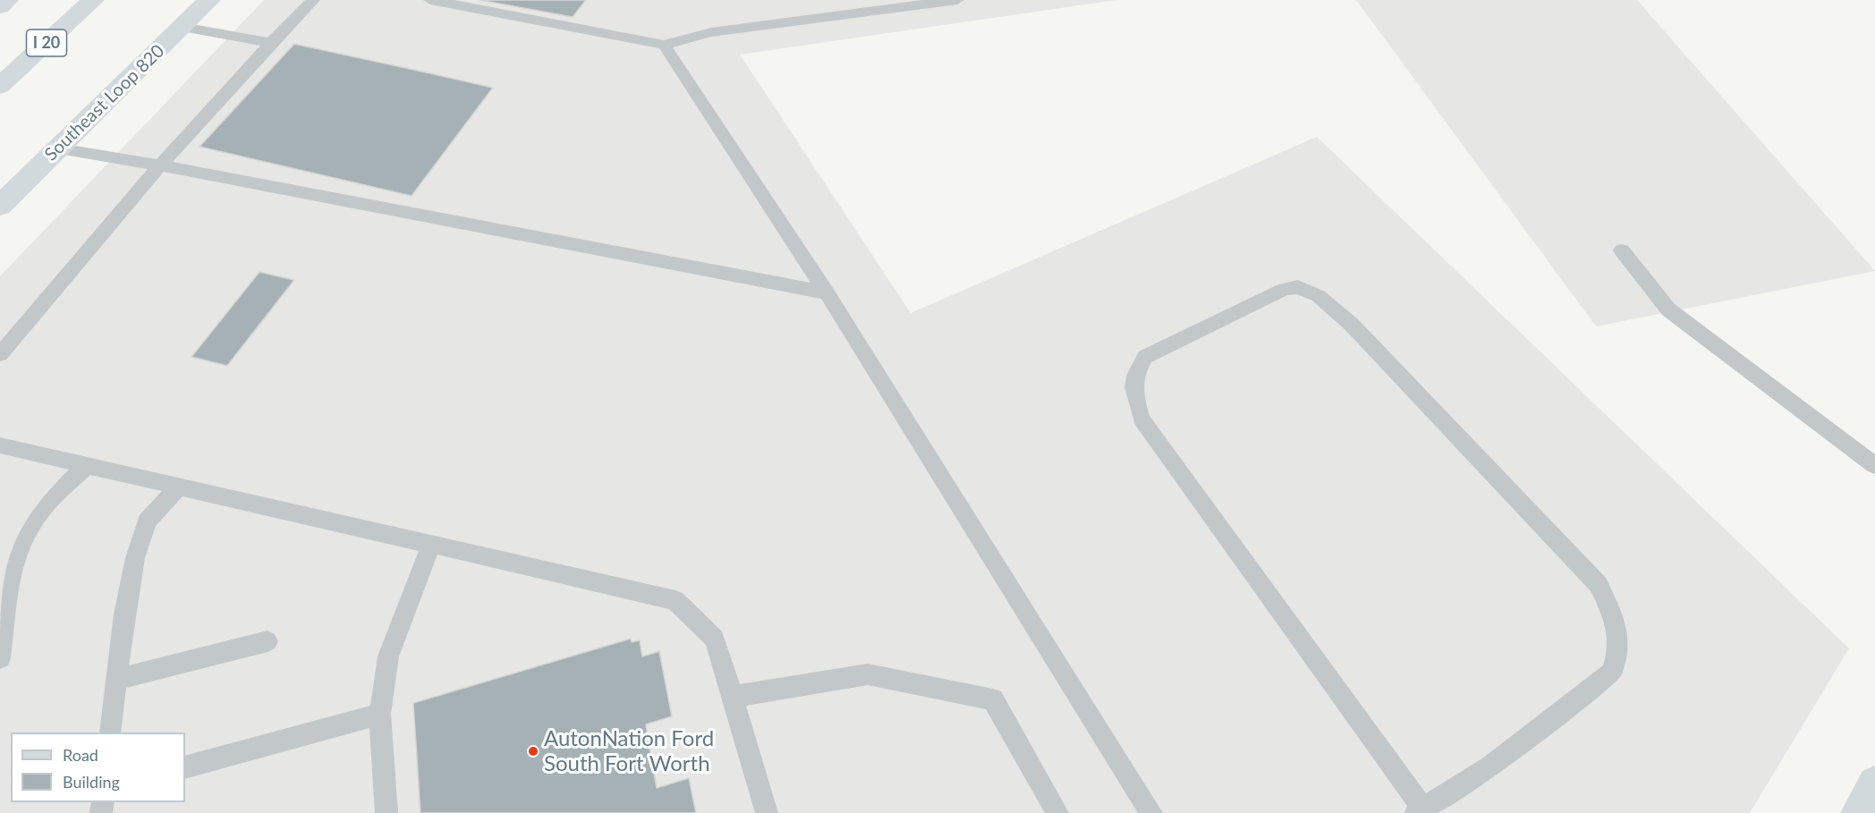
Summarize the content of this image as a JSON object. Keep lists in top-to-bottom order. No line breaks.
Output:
{"streets":{"main road":["I 20","Southeast Loop 820"]},"places":["AutonNation Ford South Fort Worth"],"legend":["Road","Building"]}
